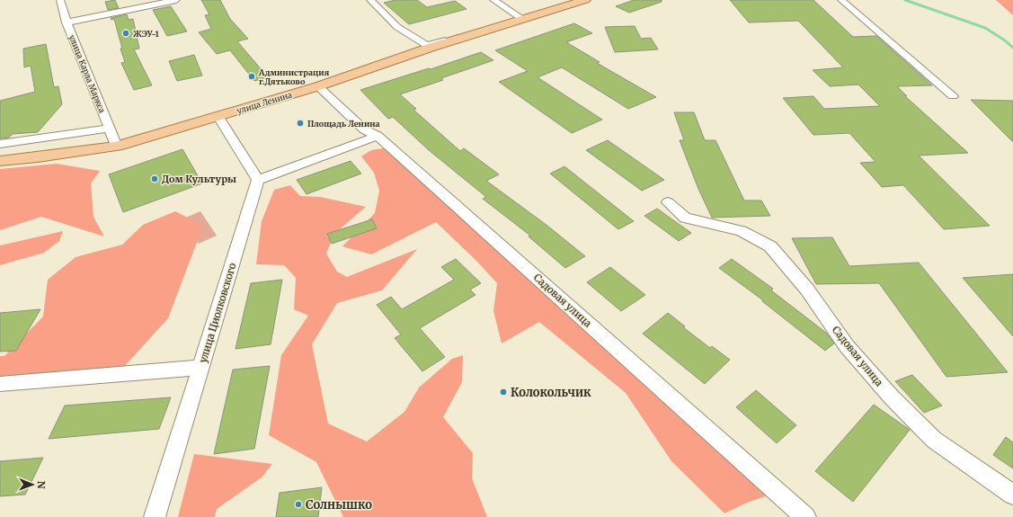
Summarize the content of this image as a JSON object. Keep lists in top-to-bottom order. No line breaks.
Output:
{"streets":{"main road":["улица Ленина"],"street":["улица Карла Маркса","Садовая улица","улица Циолковского"]},"crossings":[["улица Карла Маркса","улица Ленина"],["улица Ленина","Садовая улица"]],"places":["ЖЭУ-1","Администрация г.Дятьково","Площадь Ленина","Дом Культуры","Колокольчик","Солнышко"],"north":"right"}
